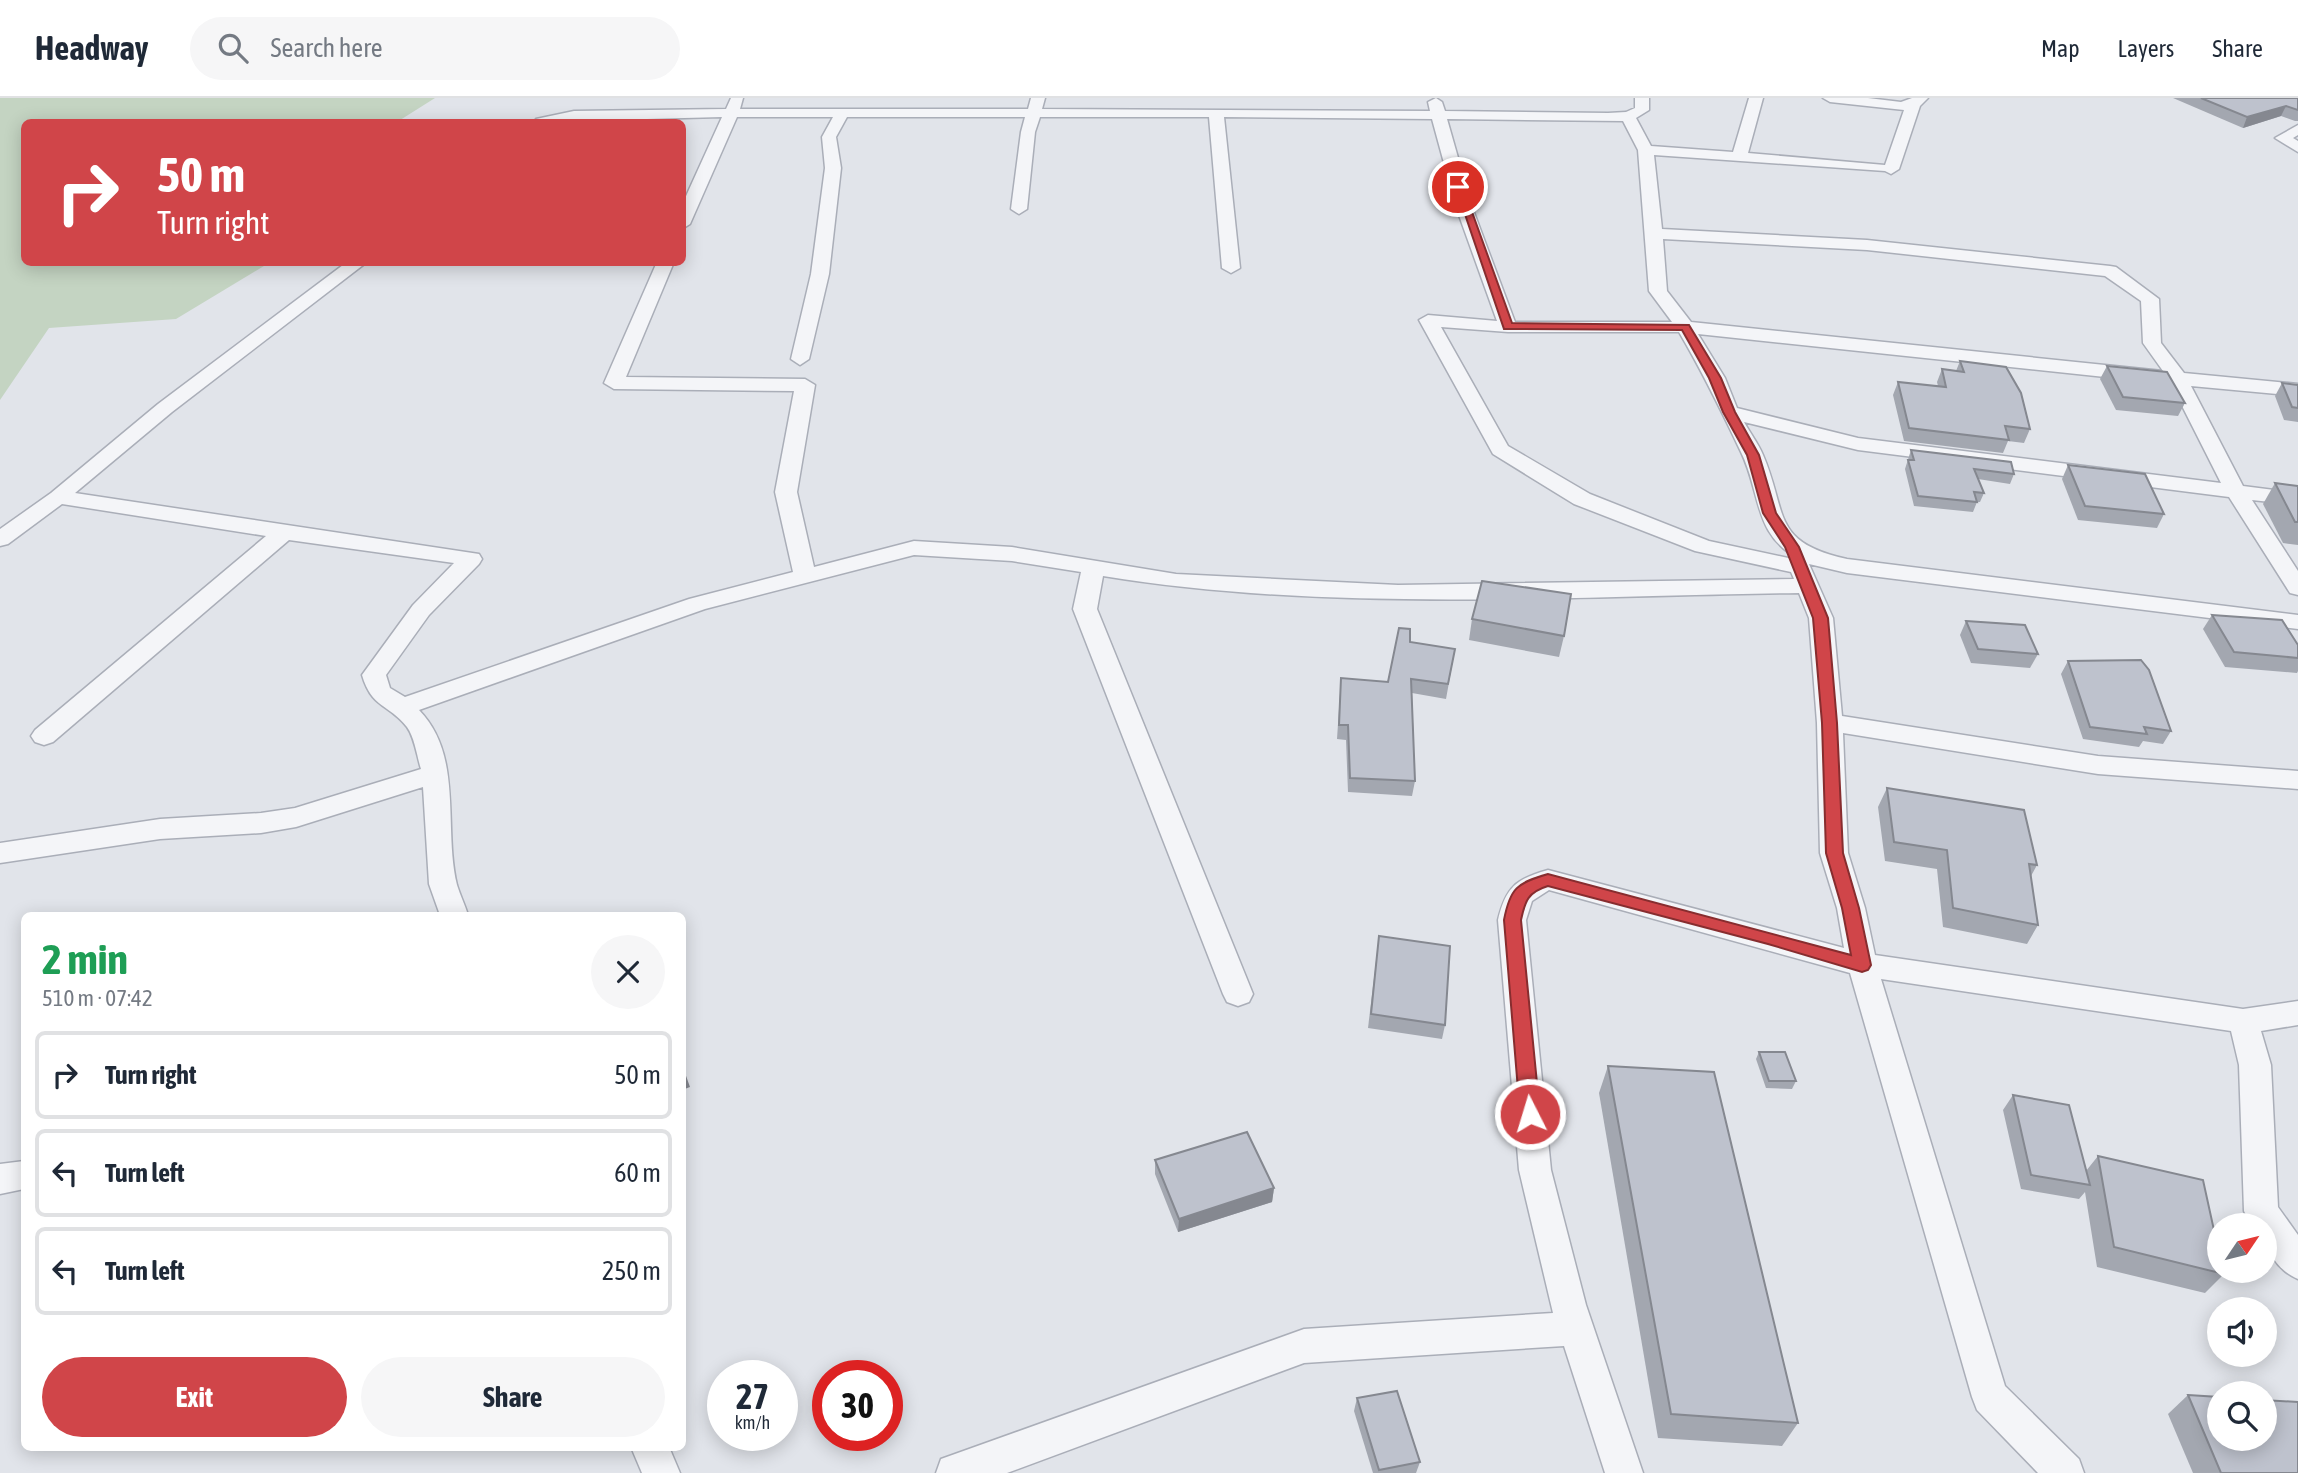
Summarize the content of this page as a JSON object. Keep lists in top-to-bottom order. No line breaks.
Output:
{"north":"top right","page":{"header":"Headway","search":"Search here","nav":["Map","Layers","Share"],"turn":["50 m","Turn right"],"heading":["2 min","510 m · 07:42"],"list":[{"name":"Turn right","value":"50 m"},{"name":"Turn left","value":"60 m"},{"name":"Turn left","value":"250 m"}],"buttons":["Exit","Share"],"speed":"27 km/h","limit":"30"}}
